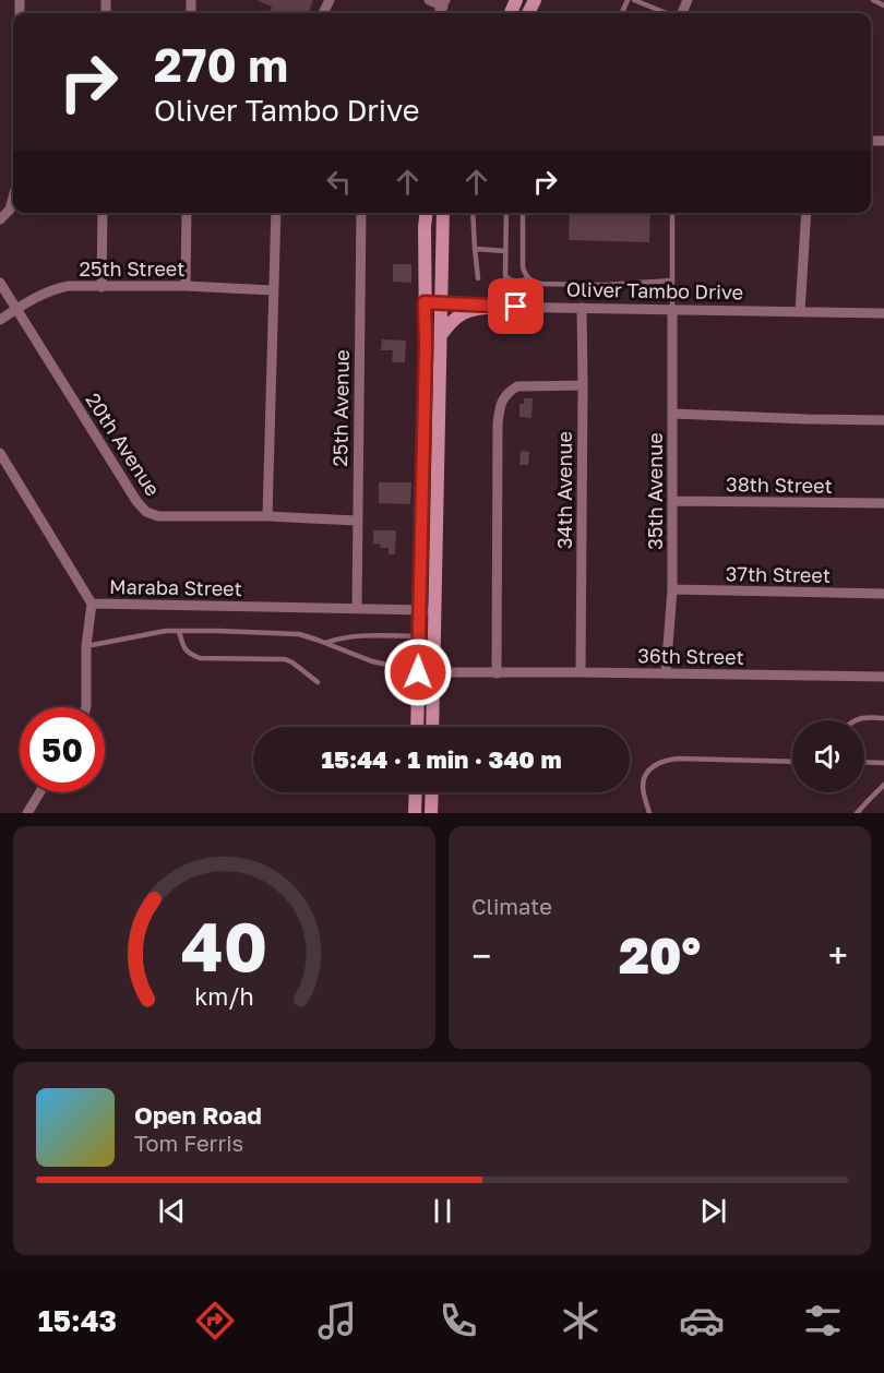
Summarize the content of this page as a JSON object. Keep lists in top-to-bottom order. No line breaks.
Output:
{"streets":{"street":["25th Street","Oliver Tambo Drive","25th Avenue","20th Avenue","38th Street","34th Avenue","35th Avenue","37th Street","Maraba Street","36th Street"]},"crossings":[["25th Street","20th Avenue"],["Oliver Tambo Drive","34th Avenue"],["Oliver Tambo Drive","35th Avenue"],["25th Avenue","20th Avenue"],["25th Avenue","Maraba Street"],["38th Street","35th Avenue"],["34th Avenue","36th Street"],["35th Avenue","37th Street"],["35th Avenue","36th Street"]],"page":{"turn":["270 m","Oliver Tambo Drive"],"limit":"50","trip":"15:44 · 1 min · 340 m","tile":"Climate","heat":["−","20°","+"],"song":["Open Road","Tom Ferris"],"tabs":"15:43","gauge":["40","km/h"]}}
